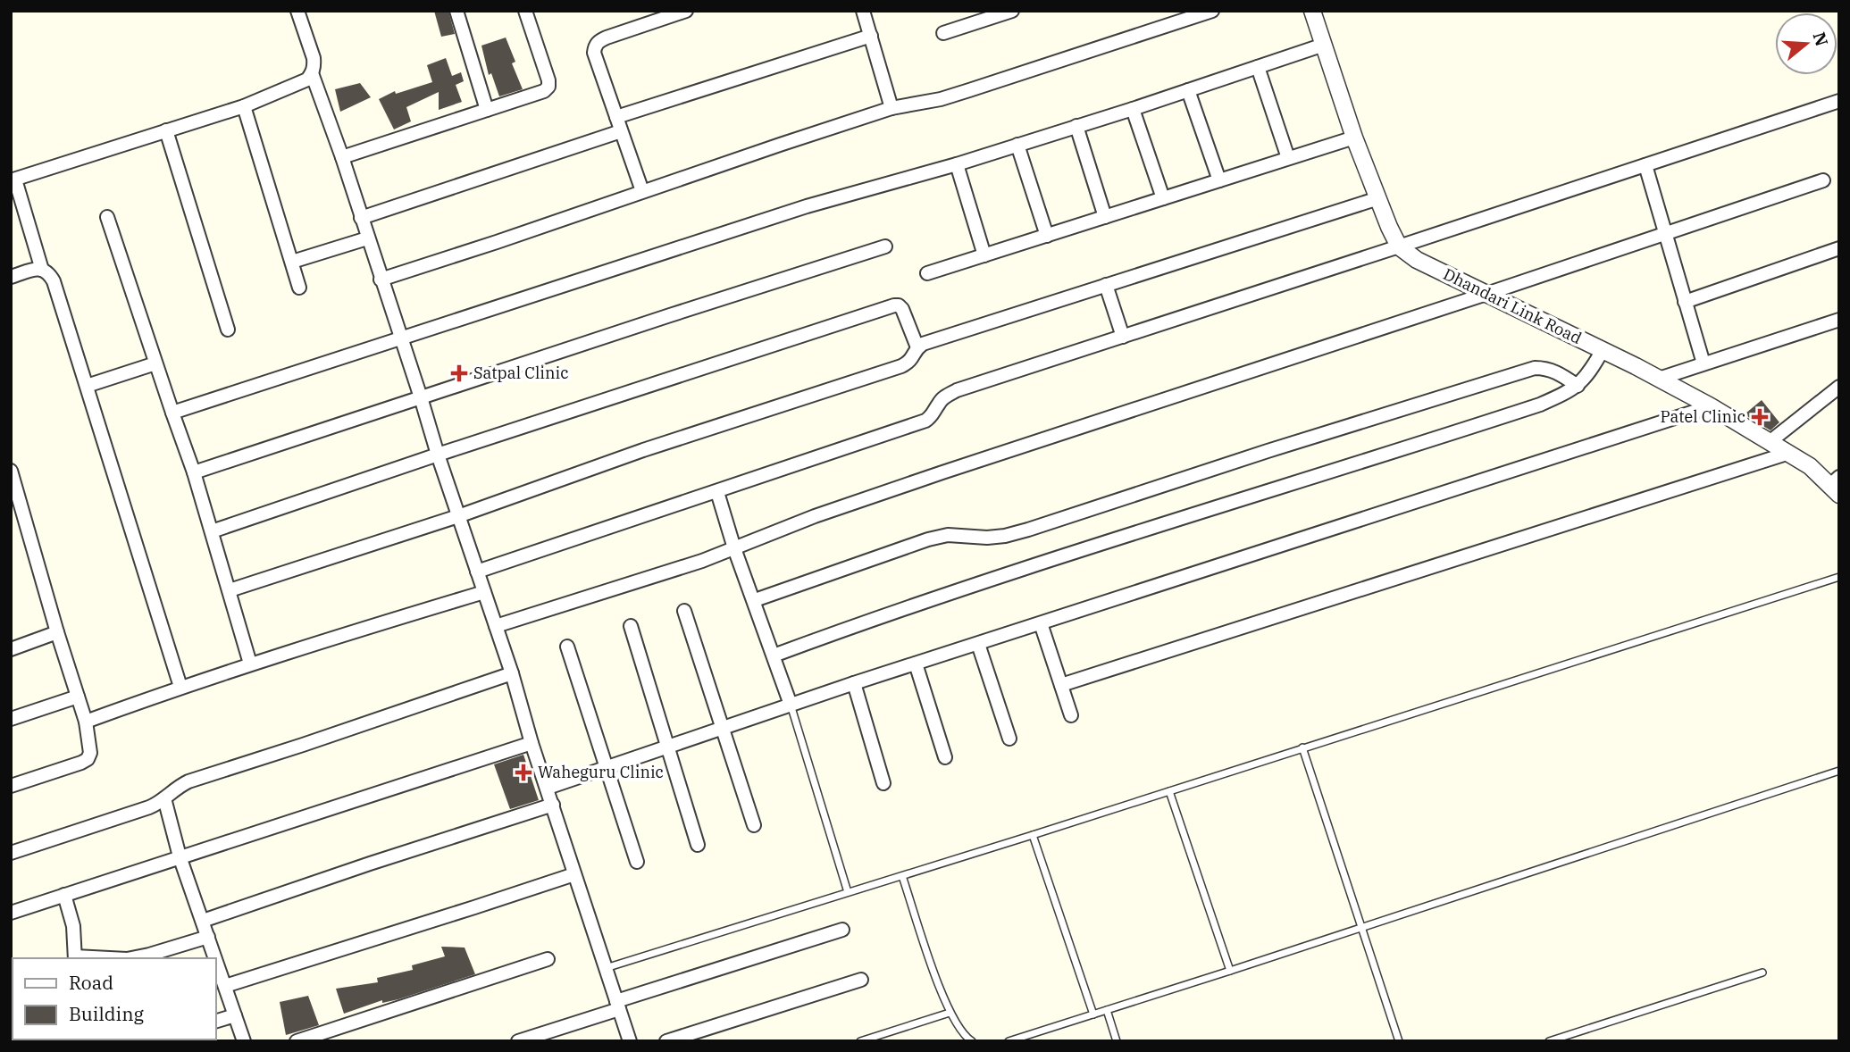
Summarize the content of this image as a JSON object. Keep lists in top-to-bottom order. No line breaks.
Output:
{"streets":{"street":["Dhandari Link Road"]},"places":{"health":["Satpal Clinic","Patel Clinic","Waheguru Clinic"]},"legend":["Road","Building"],"north":"right"}
